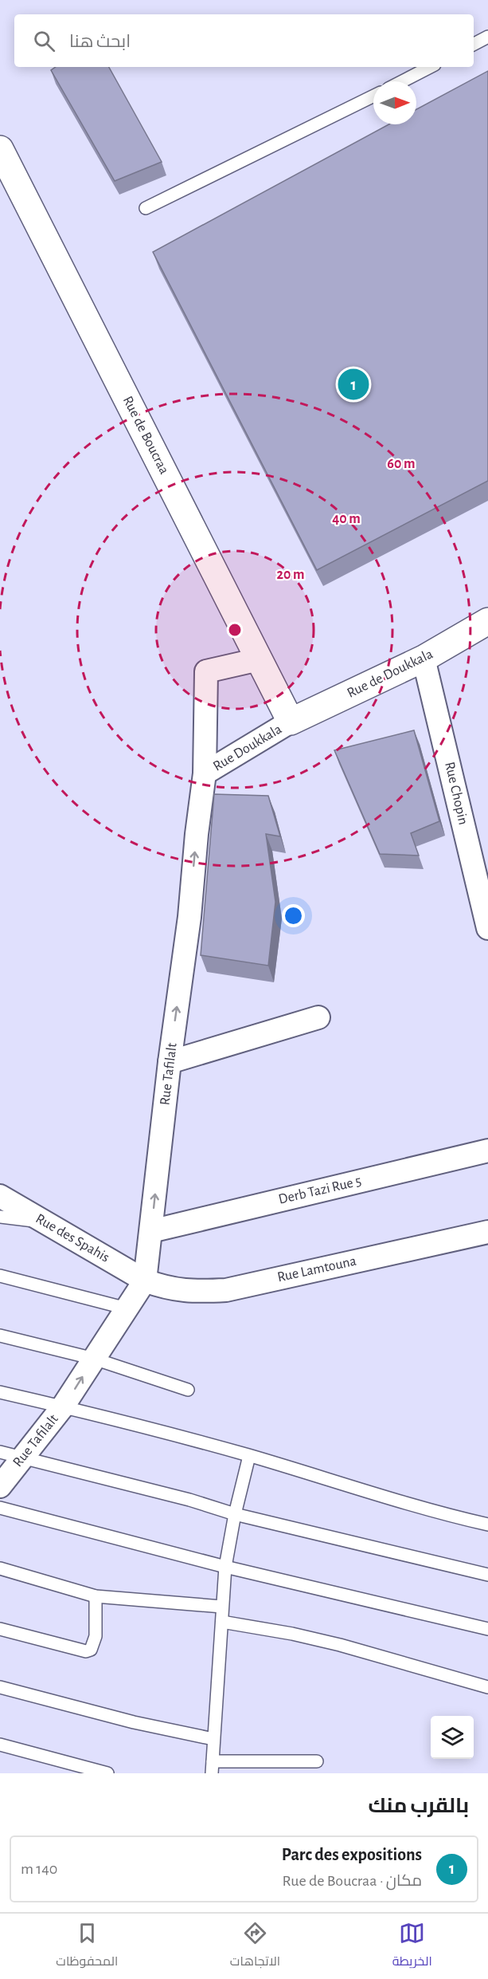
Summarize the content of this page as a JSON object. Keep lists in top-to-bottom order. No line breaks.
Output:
{"streets":{"street":["Rue de Boucraa","Rue de Doukkala","Rue Doukkala","Rue Chopin","Rue Tafilalt","Derb Tazi Rue 5","Rue des Spahis","Rue Lamtouna"]},"crossings":[["Rue de Boucraa","Rue de Doukkala"],["Rue de Boucraa","Rue Doukkala"],["Rue de Boucraa","Rue Tafilalt"],["Rue de Doukkala","Rue Doukkala"],["Rue de Doukkala","Rue Chopin"],["Rue Doukkala","Rue Tafilalt"],["Rue Tafilalt","Derb Tazi Rue 5"],["Rue Tafilalt","Rue des Spahis"],["Rue Tafilalt","Rue Lamtouna"],["Rue des Spahis","Rue Lamtouna"]],"one_way":["Rue Tafilalt"],"north":"right","page":{"search":"ابحث هنا","pins":"1","heading":"بالقرب منك","list":[{"mark":"1","name":"Parc des expositions","note":"مكان · Rue de Boucraa","value":"140 m"}],"nav":["الخريطة","الاتجاهات","المحفوظات"]},"rings":["60 m","40 m","20 m"]}
